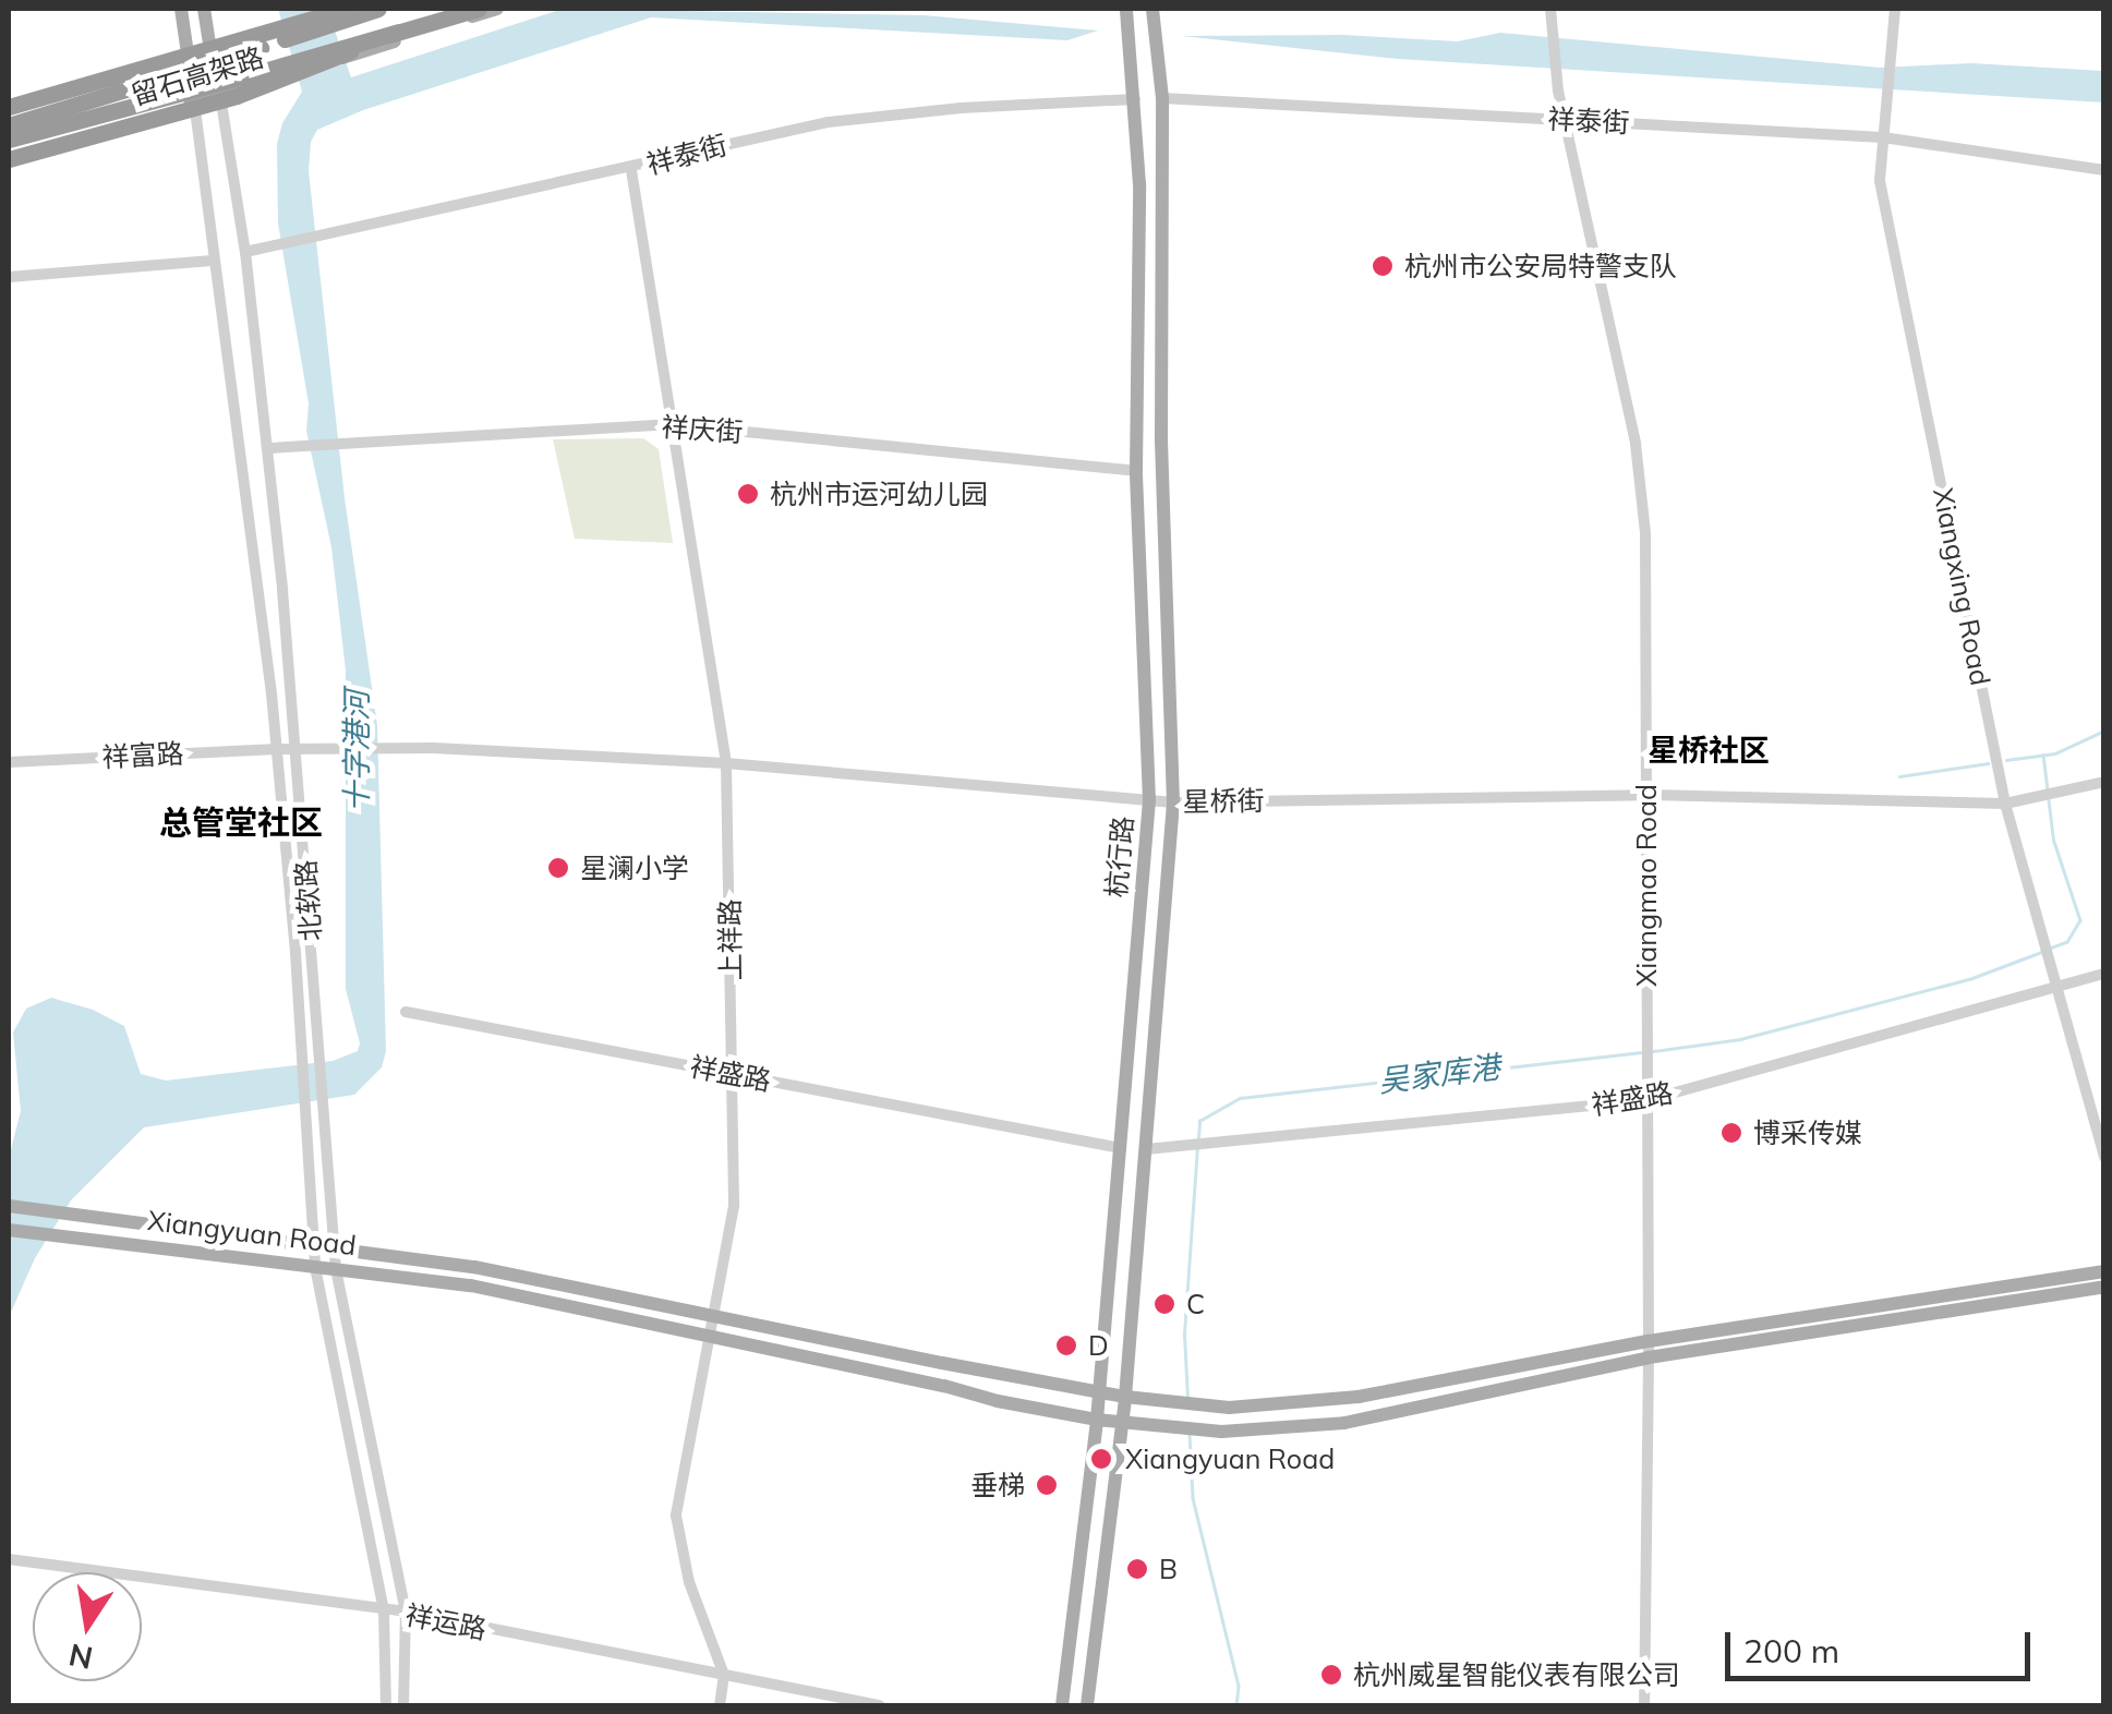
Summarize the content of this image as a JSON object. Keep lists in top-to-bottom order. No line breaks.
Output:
{"streets":{"highway":["留石高架路"],"main road":["杭行路","Xiangyuan Road"],"street":["祥泰街","祥庆街","Xiangxing Road","祥富路","星桥街","Xiangmao Road","北软路","上祥路","祥盛路","祥运路"]},"crossings":[["祥泰街","Xiangxing Road"],["祥泰街","杭行路"],["祥泰街","Xiangmao Road"],["祥泰街","北软路"],["祥泰街","上祥路"],["祥庆街","杭行路"],["祥庆街","北软路"],["祥庆街","上祥路"],["Xiangxing Road","星桥街"],["Xiangxing Road","祥盛路"],["祥富路","星桥街"],["祥富路","北软路"],["星桥街","杭行路"],["星桥街","Xiangmao Road"],["星桥街","北软路"],["星桥街","上祥路"],["杭行路","祥盛路"],["杭行路","Xiangyuan Road"],["Xiangmao Road","祥盛路"],["Xiangmao Road","Xiangyuan Road"],["北软路","Xiangyuan Road"],["北软路","祥运路"],["上祥路","祥盛路"],["上祥路","Xiangyuan Road"],["上祥路","祥运路"]],"districts":["星桥社区","总管堂社区"],"water":["十字港河","吴家库港"],"places":["杭州市公安局特警支队","杭州市运河幼儿园","星澜小学","博采传媒","C","D","Xiangyuan Road","垂梯","B","杭州威星智能仪表有限公司"],"scale_bar":"200 m","north":"bottom"}
